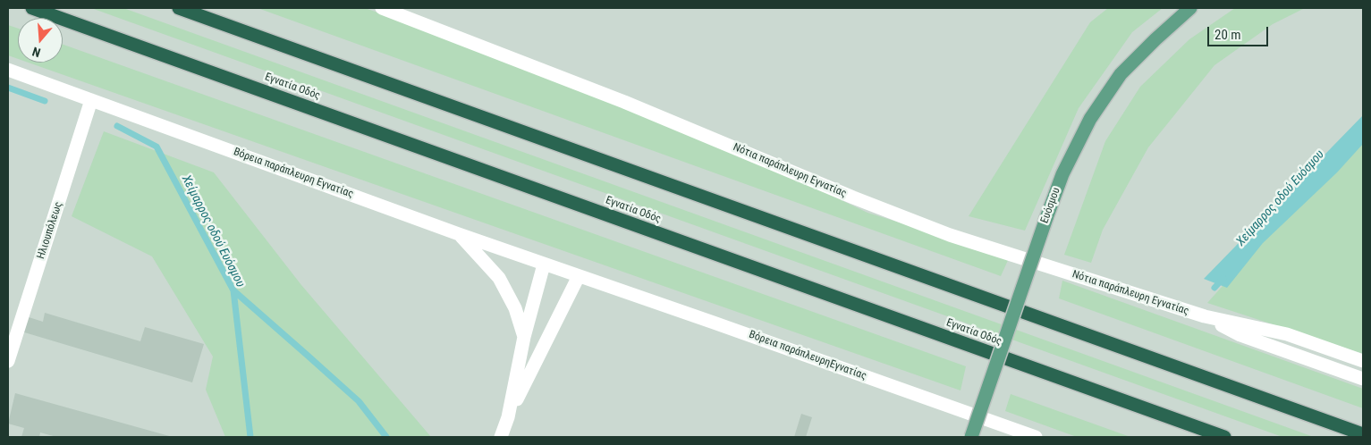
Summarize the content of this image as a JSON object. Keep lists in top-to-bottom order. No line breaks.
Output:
{"streets":{"highway":["Εγνατία Οδός"],"main road":["Ευόσμου"],"street":["Νότια παράπλευρη Εγνατίας","Βόρεια παράπλευρη Εγνατίας","Ηλιουπόλεως","Βόρεια παράπλευρηΕγνατίας"]},"crossings":[["Βόρεια παράπλευρη Εγνατίας","Ηλιουπόλεως"],["Βόρεια παράπλευρη Εγνατίας","Βόρεια παράπλευρηΕγνατίας"]],"water":["Χείμαρρος οδού Ευόσμου"],"scale_bar":"20 m","north":"bottom"}
